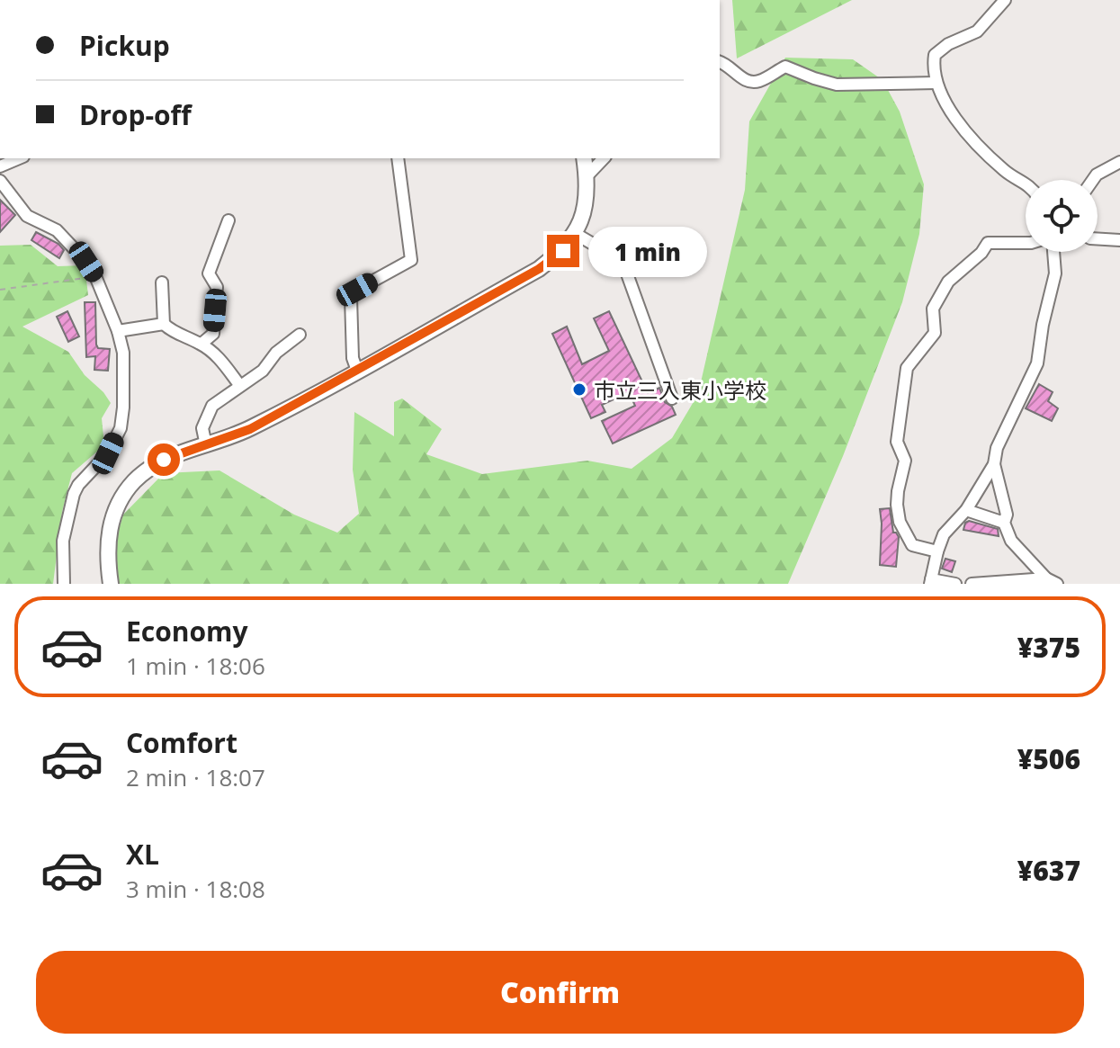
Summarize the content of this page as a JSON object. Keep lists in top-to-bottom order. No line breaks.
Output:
{"places":["市立三入東小学校"],"page":{"banner":["Pickup","Drop-off"],"bubble":"1 min","list":[{"name":"Economy","note":"1 min · 18:06","value":"¥375"},{"name":"Comfort","note":"2 min · 18:07","value":"¥506"},{"name":"XL","note":"3 min · 18:08","value":"¥637"}],"buttons":"Confirm"}}
